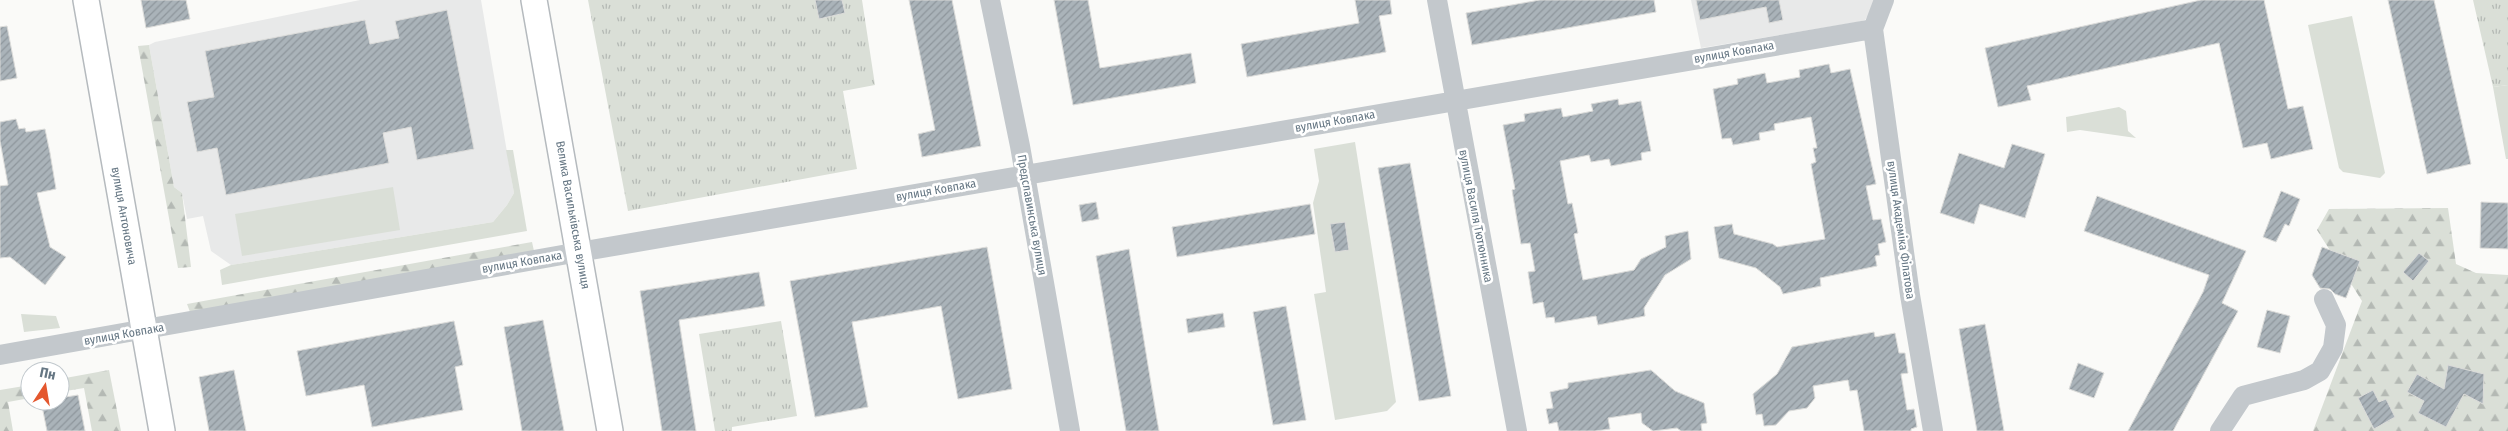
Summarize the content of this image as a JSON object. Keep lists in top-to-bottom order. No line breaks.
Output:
{"streets":{"main road":["Велика Васильківська вулиця","вулиця Антоновича"],"street":["вулиця Ковпака","Предславинська вулиця","вулиця Василя Тютюнника","вулиця Академіка Філатова"]},"crossings":[["вулиця Ковпака","Велика Васильківська вулиця"],["вулиця Ковпака","Предславинська вулиця"],["вулиця Ковпака","вулиця Антоновича"],["вулиця Ковпака","вулиця Василя Тютюнника"],["вулиця Ковпака","вулиця Академіка Філатова"]],"north":"top"}
